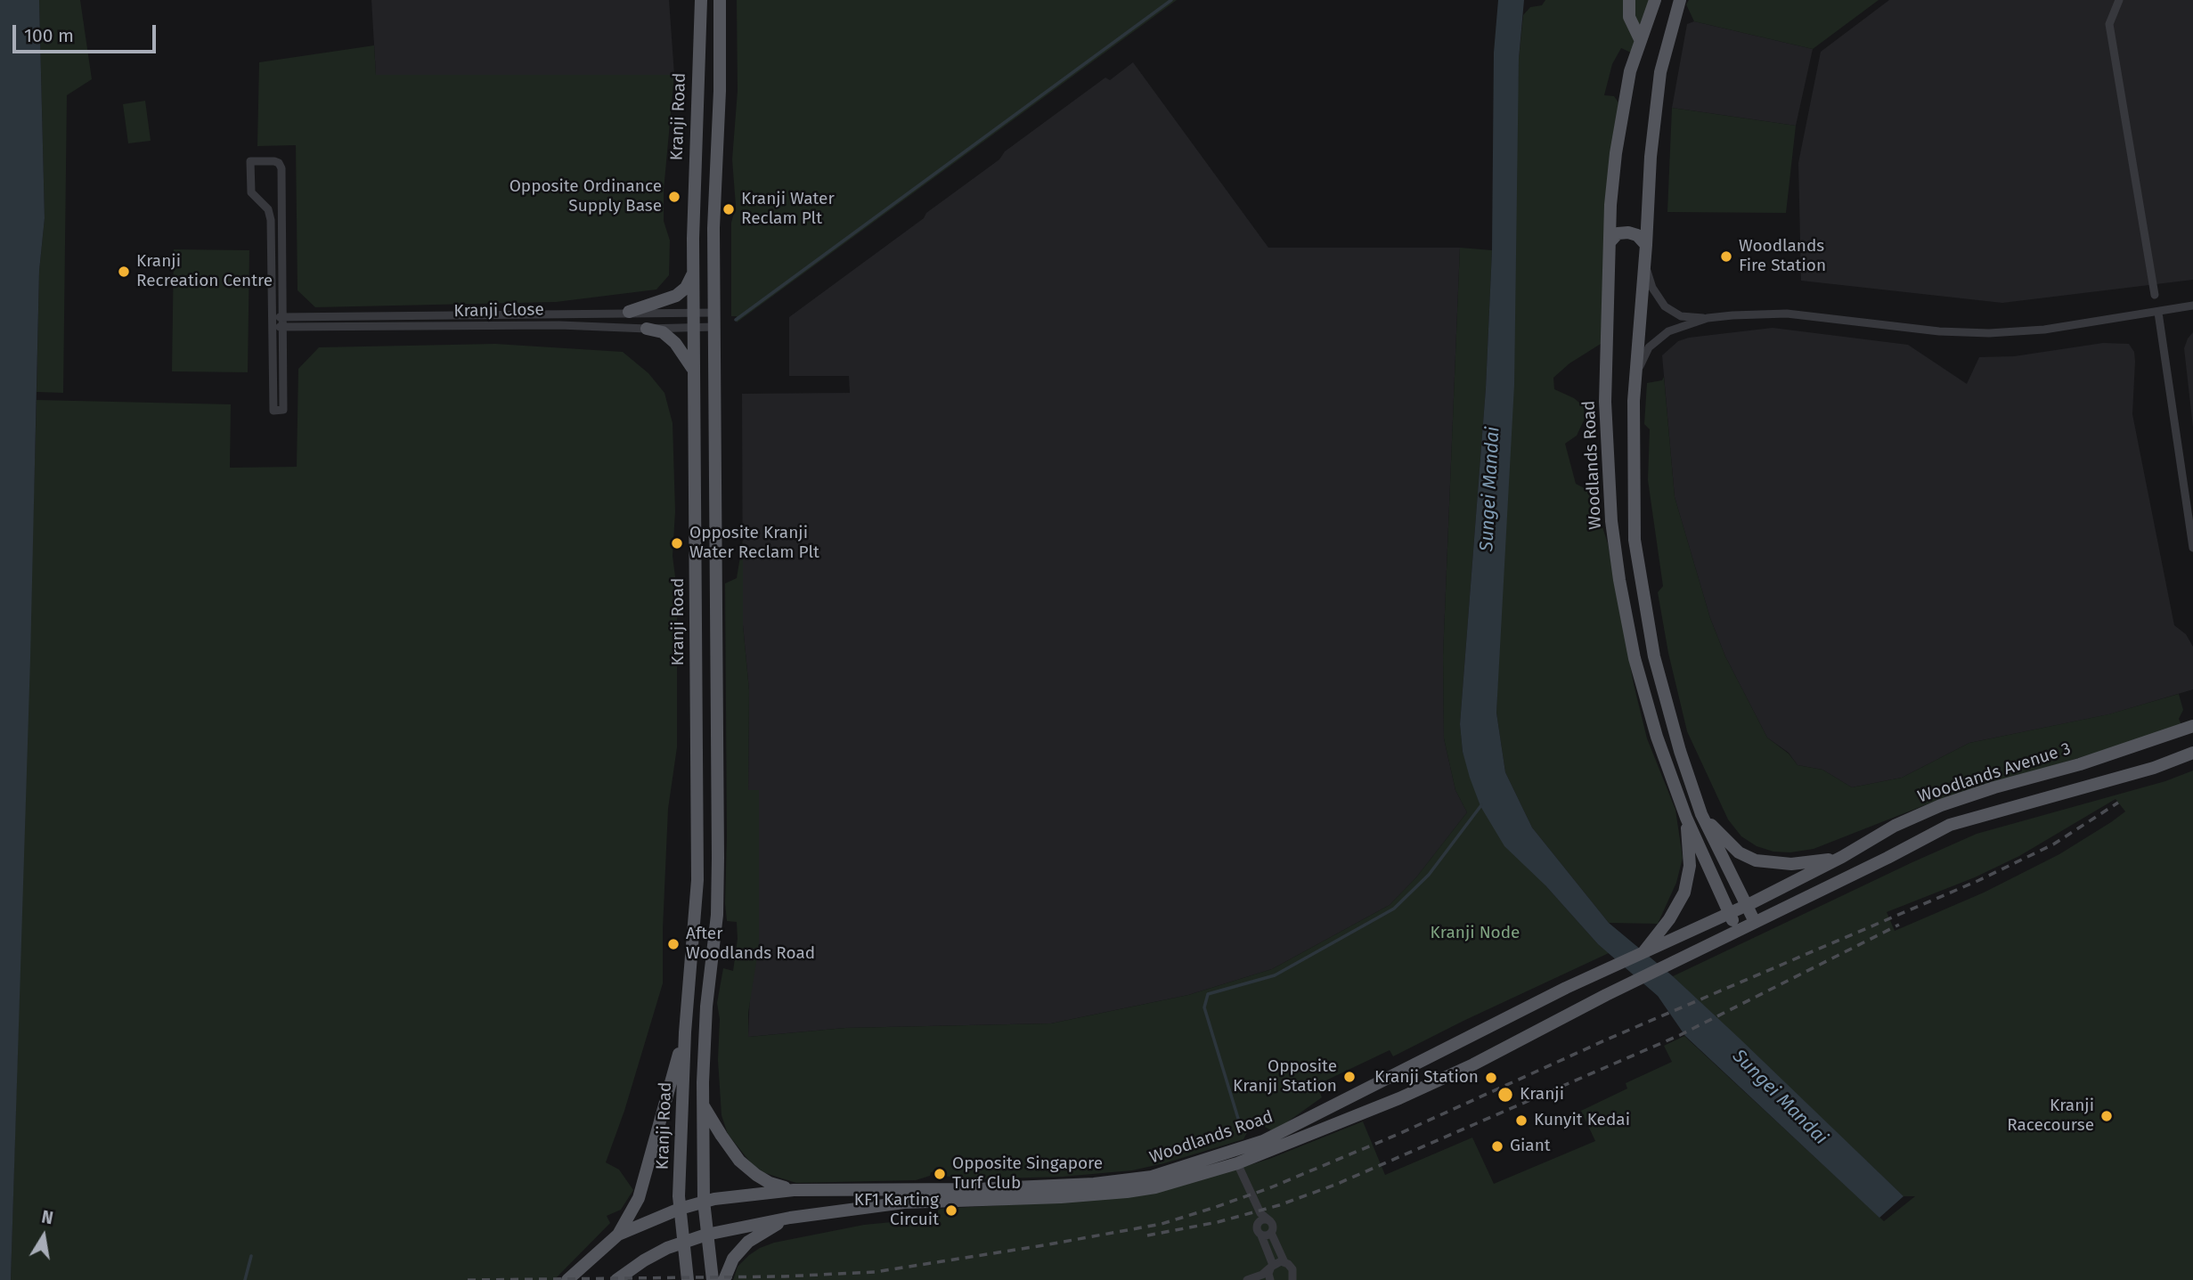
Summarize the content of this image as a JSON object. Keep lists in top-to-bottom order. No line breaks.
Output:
{"streets":{"main road":["Kranji Road","Woodlands Road","Woodlands Avenue 3"],"street":["Kranji Close"]},"crossings":[["Kranji Road","Kranji Close"],["Kranji Road","Woodlands Road"],["Woodlands Road","Woodlands Avenue 3"]],"water":["Sungei Mandai"],"parks":["Kranji Node"],"places":["Opposite Ordinance Supply Base","Kranji Water Reclam Plt","Woodlands Fire Station","Kranji Recreation Centre","Opposite Kranji Water Reclam Plt","After Woodlands Road","Opposite Kranji Station","Kranji Station","Kranji","Kranji Racecourse","Kunyit Kedai","Giant","Opposite Singapore Turf Club","KF1 Karting Circuit"],"scale_bar":"100 m","north":"top"}
